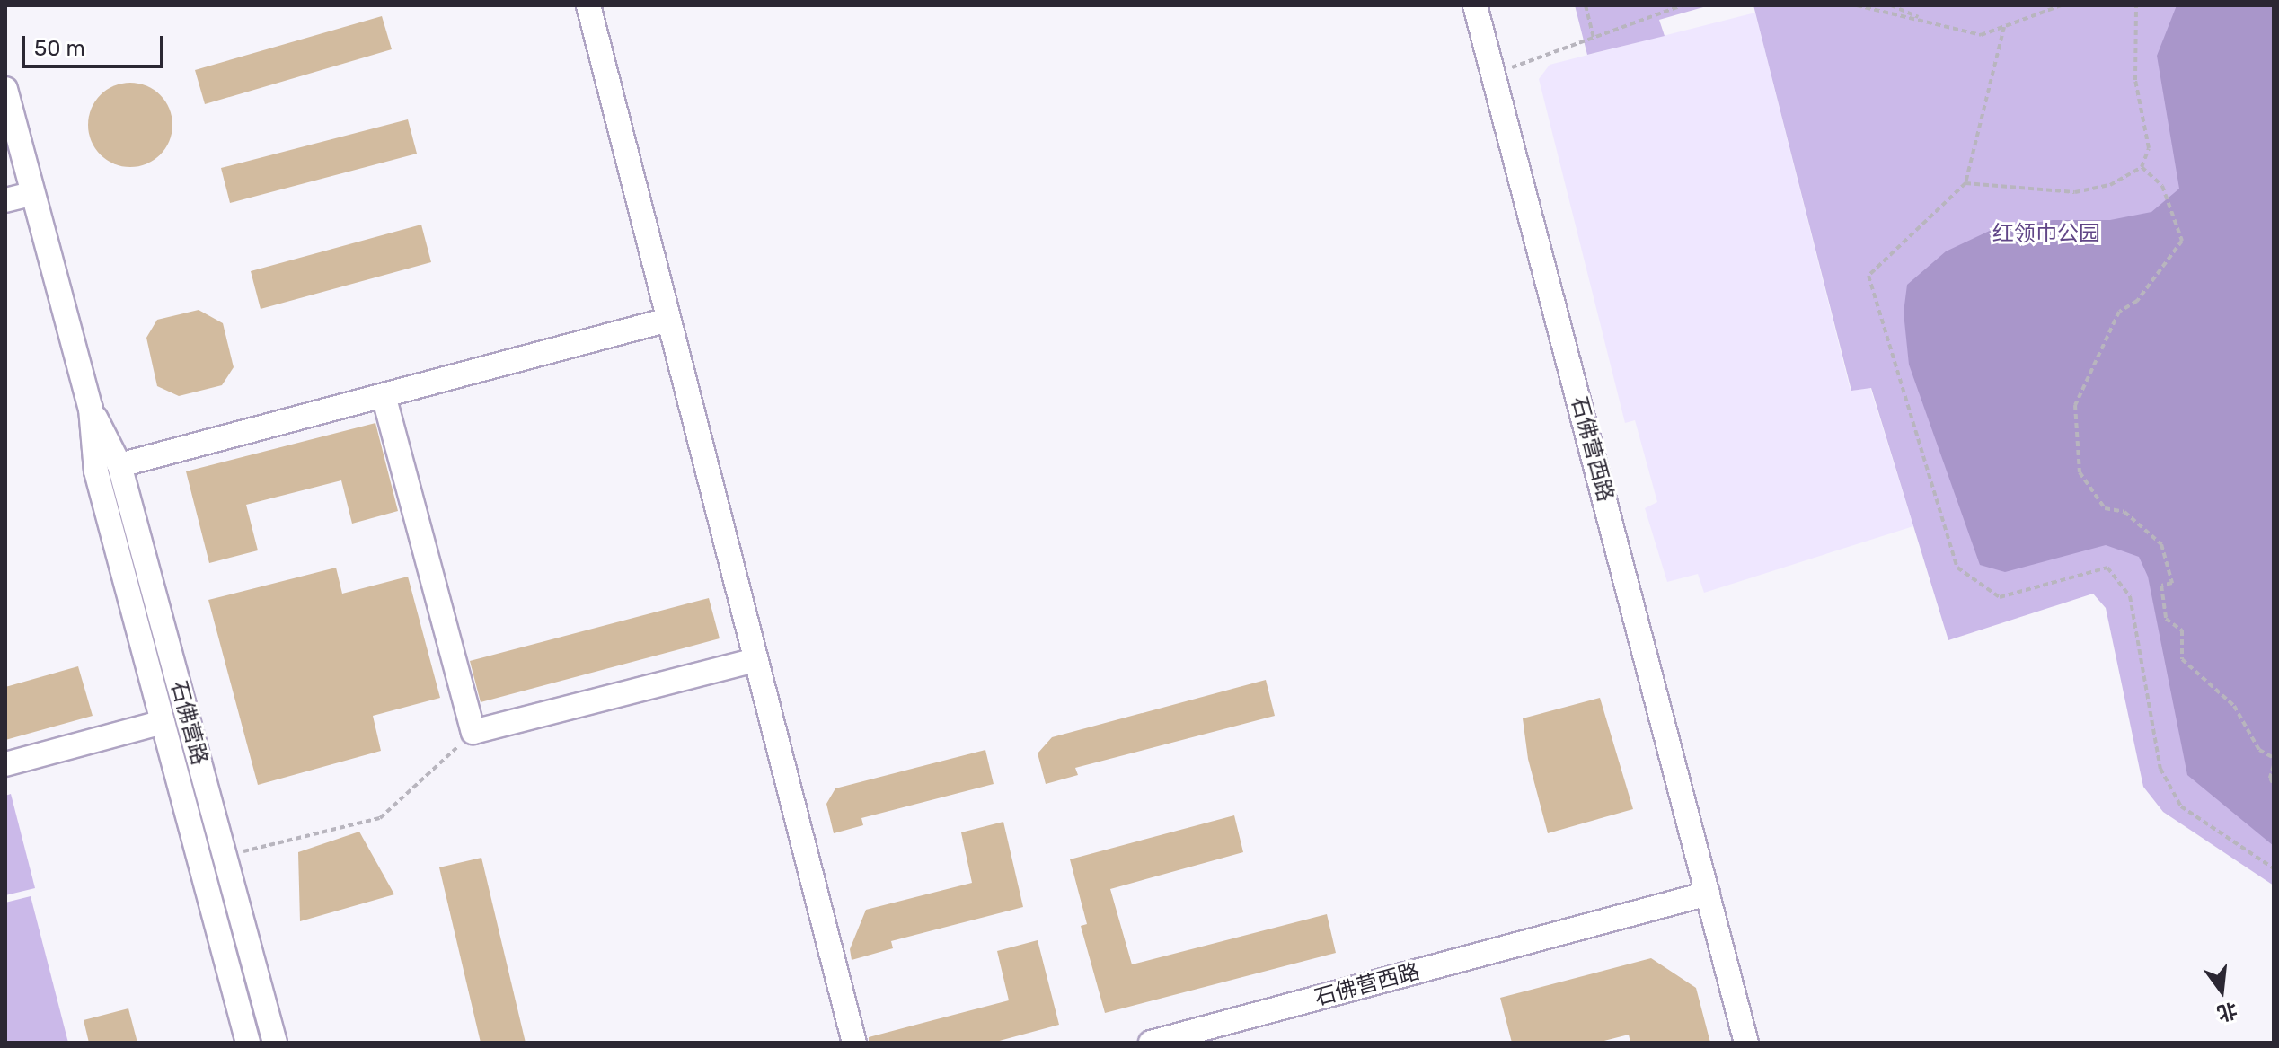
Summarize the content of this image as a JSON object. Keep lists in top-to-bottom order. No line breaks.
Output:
{"streets":{"street":["石佛营西路","石佛营路"]},"parks":["红领巾公园"],"scale_bar":"50 m","north":"bottom"}
